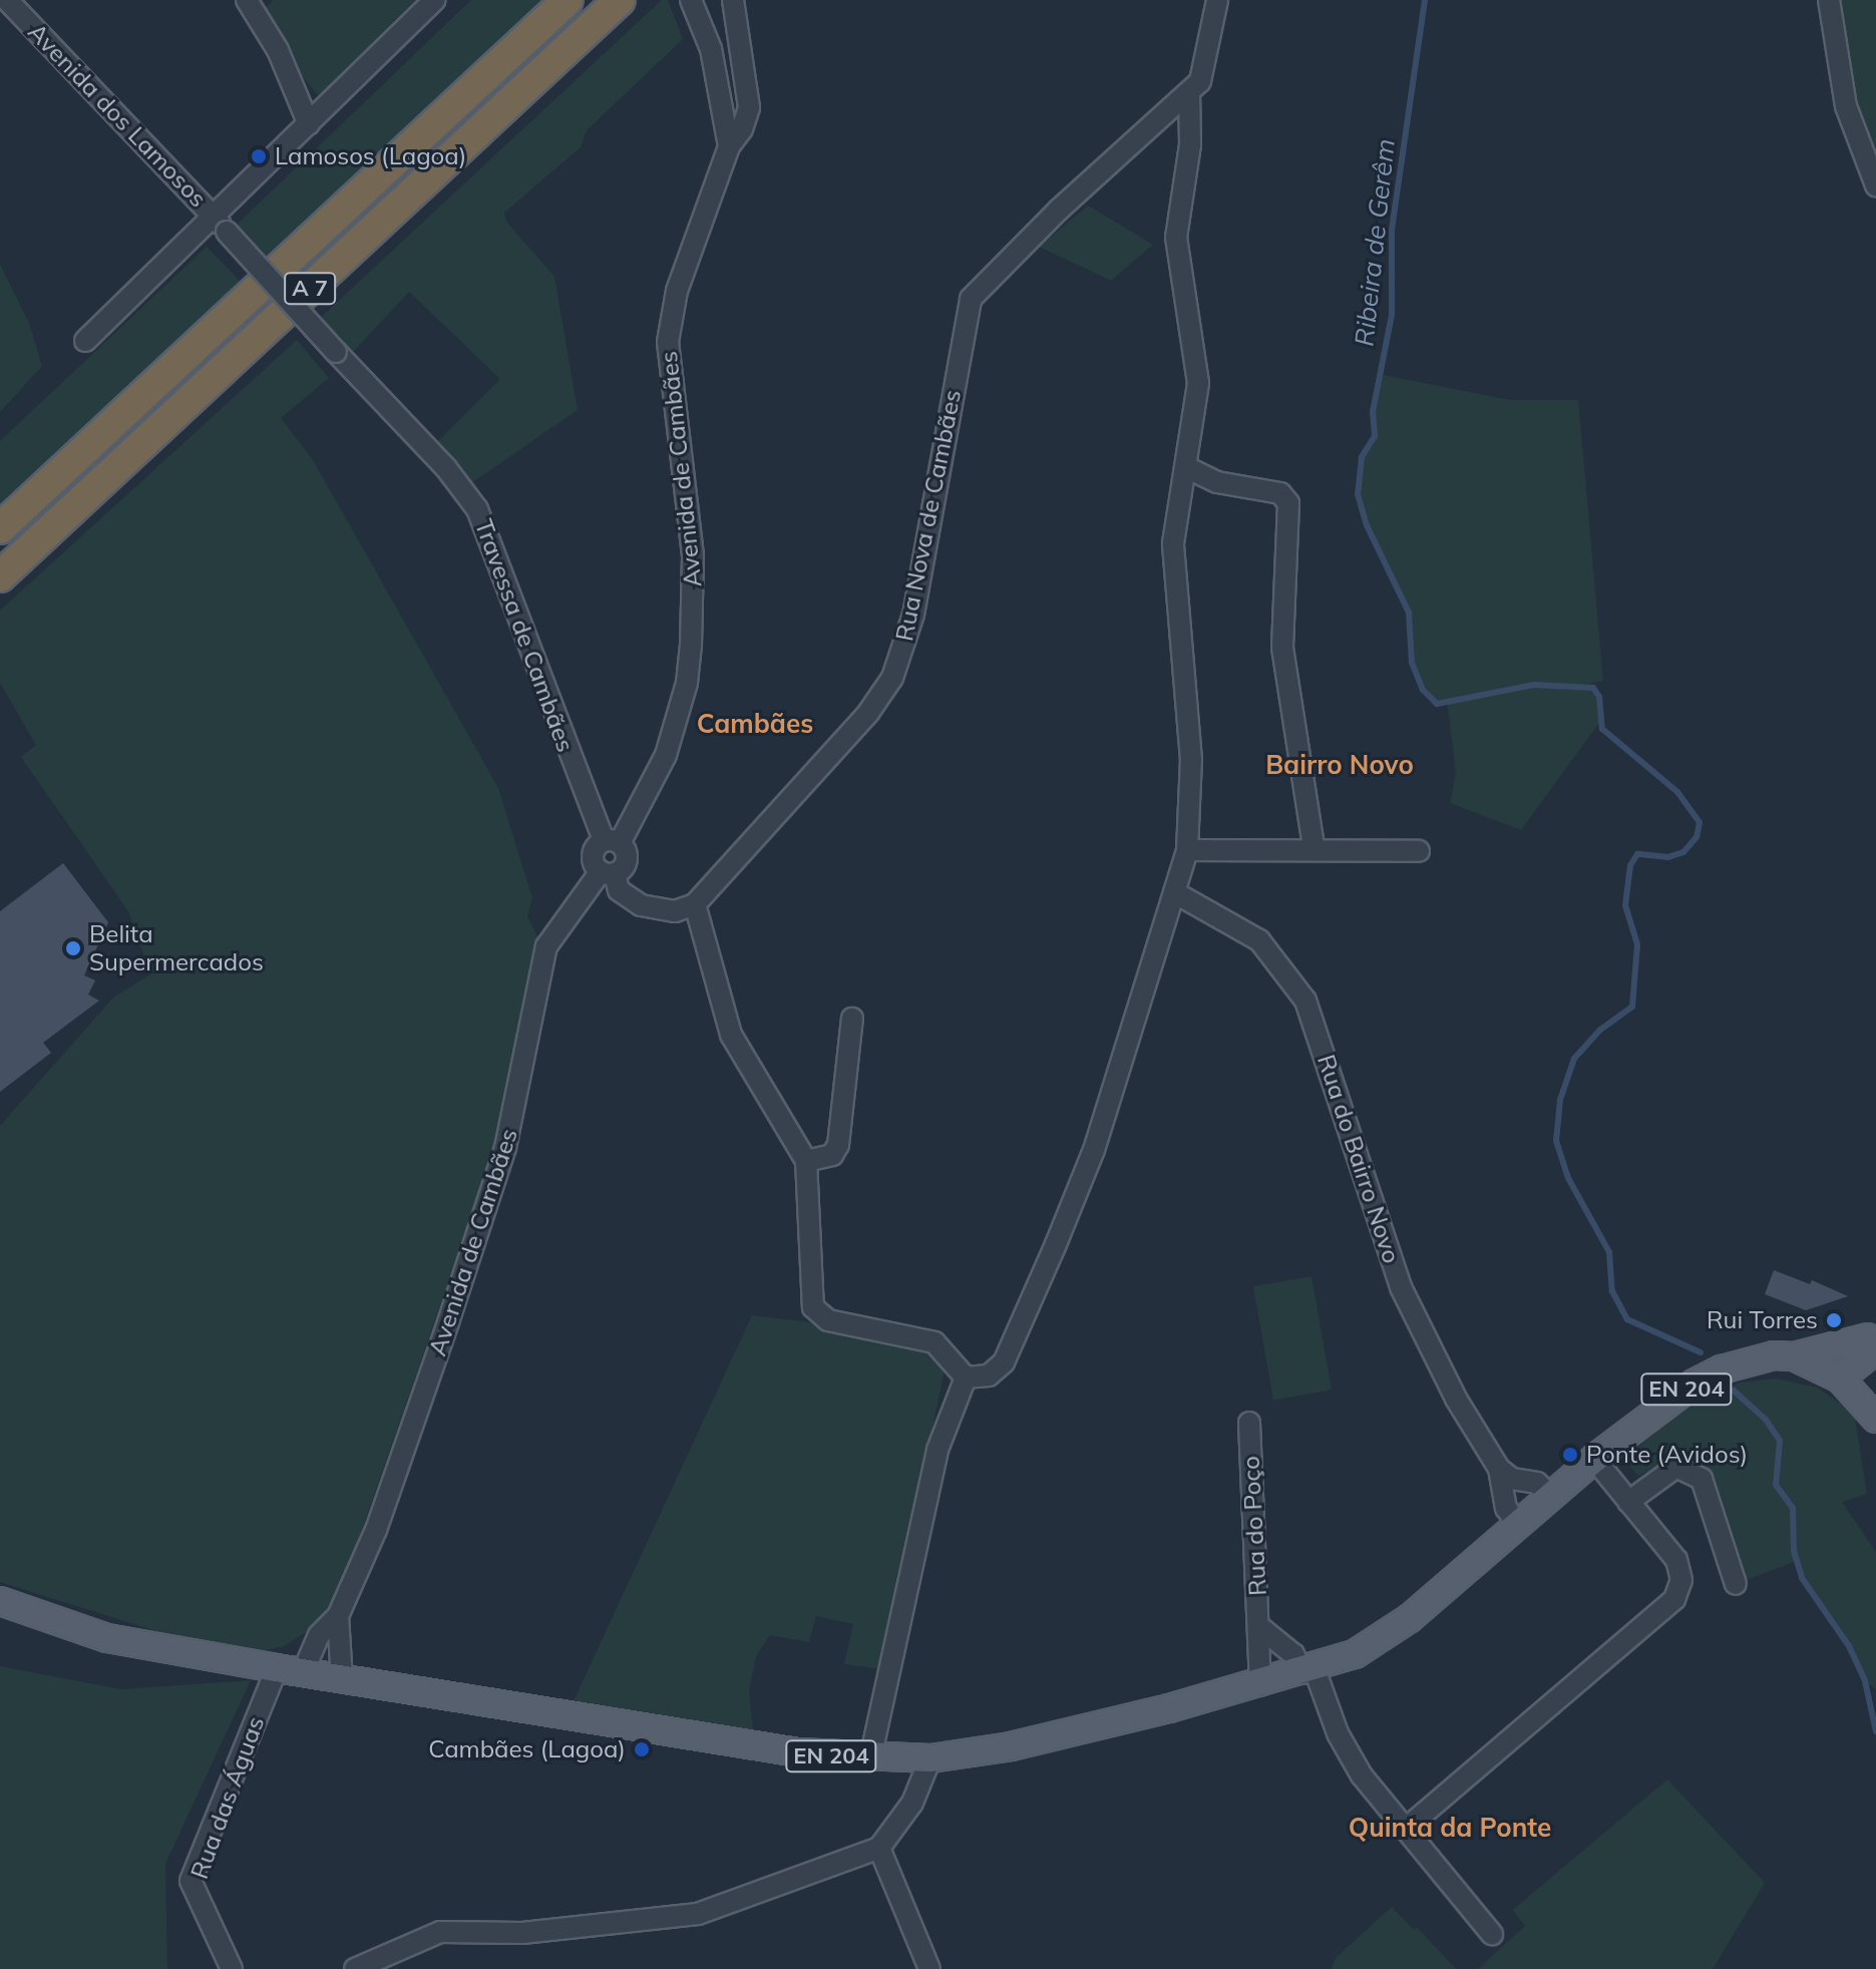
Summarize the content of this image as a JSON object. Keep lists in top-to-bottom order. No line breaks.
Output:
{"streets":{"highway":["A 7"],"main road":["EN 204"],"street":["Avenida dos Lamosos","Avenida de Cambães","Rua Nova de Cambães","Travessa de Cambães","Rua do Bairro Novo","Rua do Poço","Rua das Águas"]},"crossings":[["Avenida dos Lamosos","Travessa de Cambães"],["Avenida de Cambães","Travessa de Cambães"],["Avenida de Cambães","EN 204"],["Avenida de Cambães","Rua das Águas"],["EN 204","Rua do Poço"],["EN 204","Rua das Águas"]],"districts":["Cambães","Bairro Novo","Quinta da Ponte"],"water":["Ribeira de Gerêm"],"places":["Lamosos (Lagoa)","Belita Supermercados","Rui Torres","Ponte (Avidos)","Cambães (Lagoa)"]}
